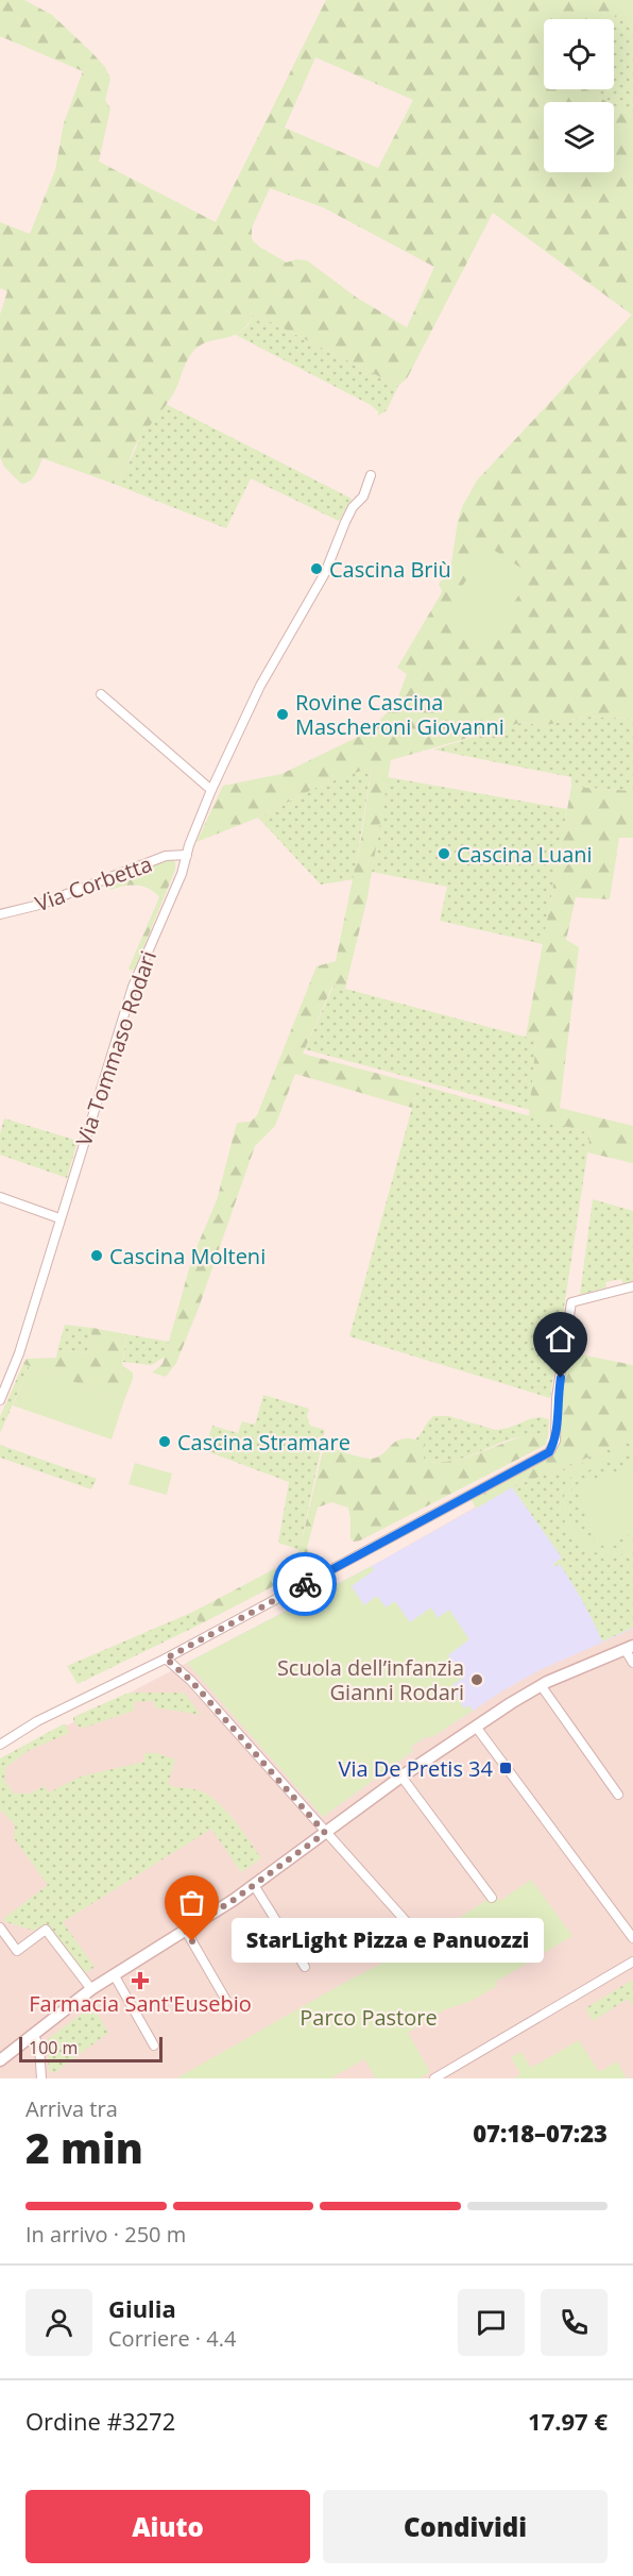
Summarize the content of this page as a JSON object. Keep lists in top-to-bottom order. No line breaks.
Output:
{"streets":{"street":["Via Corbetta","Via Tommaso Rodari"]},"crossings":[["Via Corbetta","Via Tommaso Rodari"]],"parks":["Parco Pastore"],"places":{"other":["Cascina Briù","Rovine Cascina Mascheroni Giovanni","Cascina Luani","Cascina Molteni","Cascina Stramare","Scuola dell’infanzia Gianni Rodari","StarLight Pizza e Panuozzi"],"transit":["Via De Pretis 34"],"health":["Farmacia Sant'Eusebio"]},"scale_bar":"100 m","page":{"bubble":"StarLight Pizza e Panuozzi","scale":"100 m","heading":["2 min","Arriva tra","07:18–07:23"],"panel":["Giulia","Corriere · 4.4","Ordine #3272","17.97 €"],"bar":"In arrivo · 250 m","buttons":["Aiuto","Condividi"]}}
